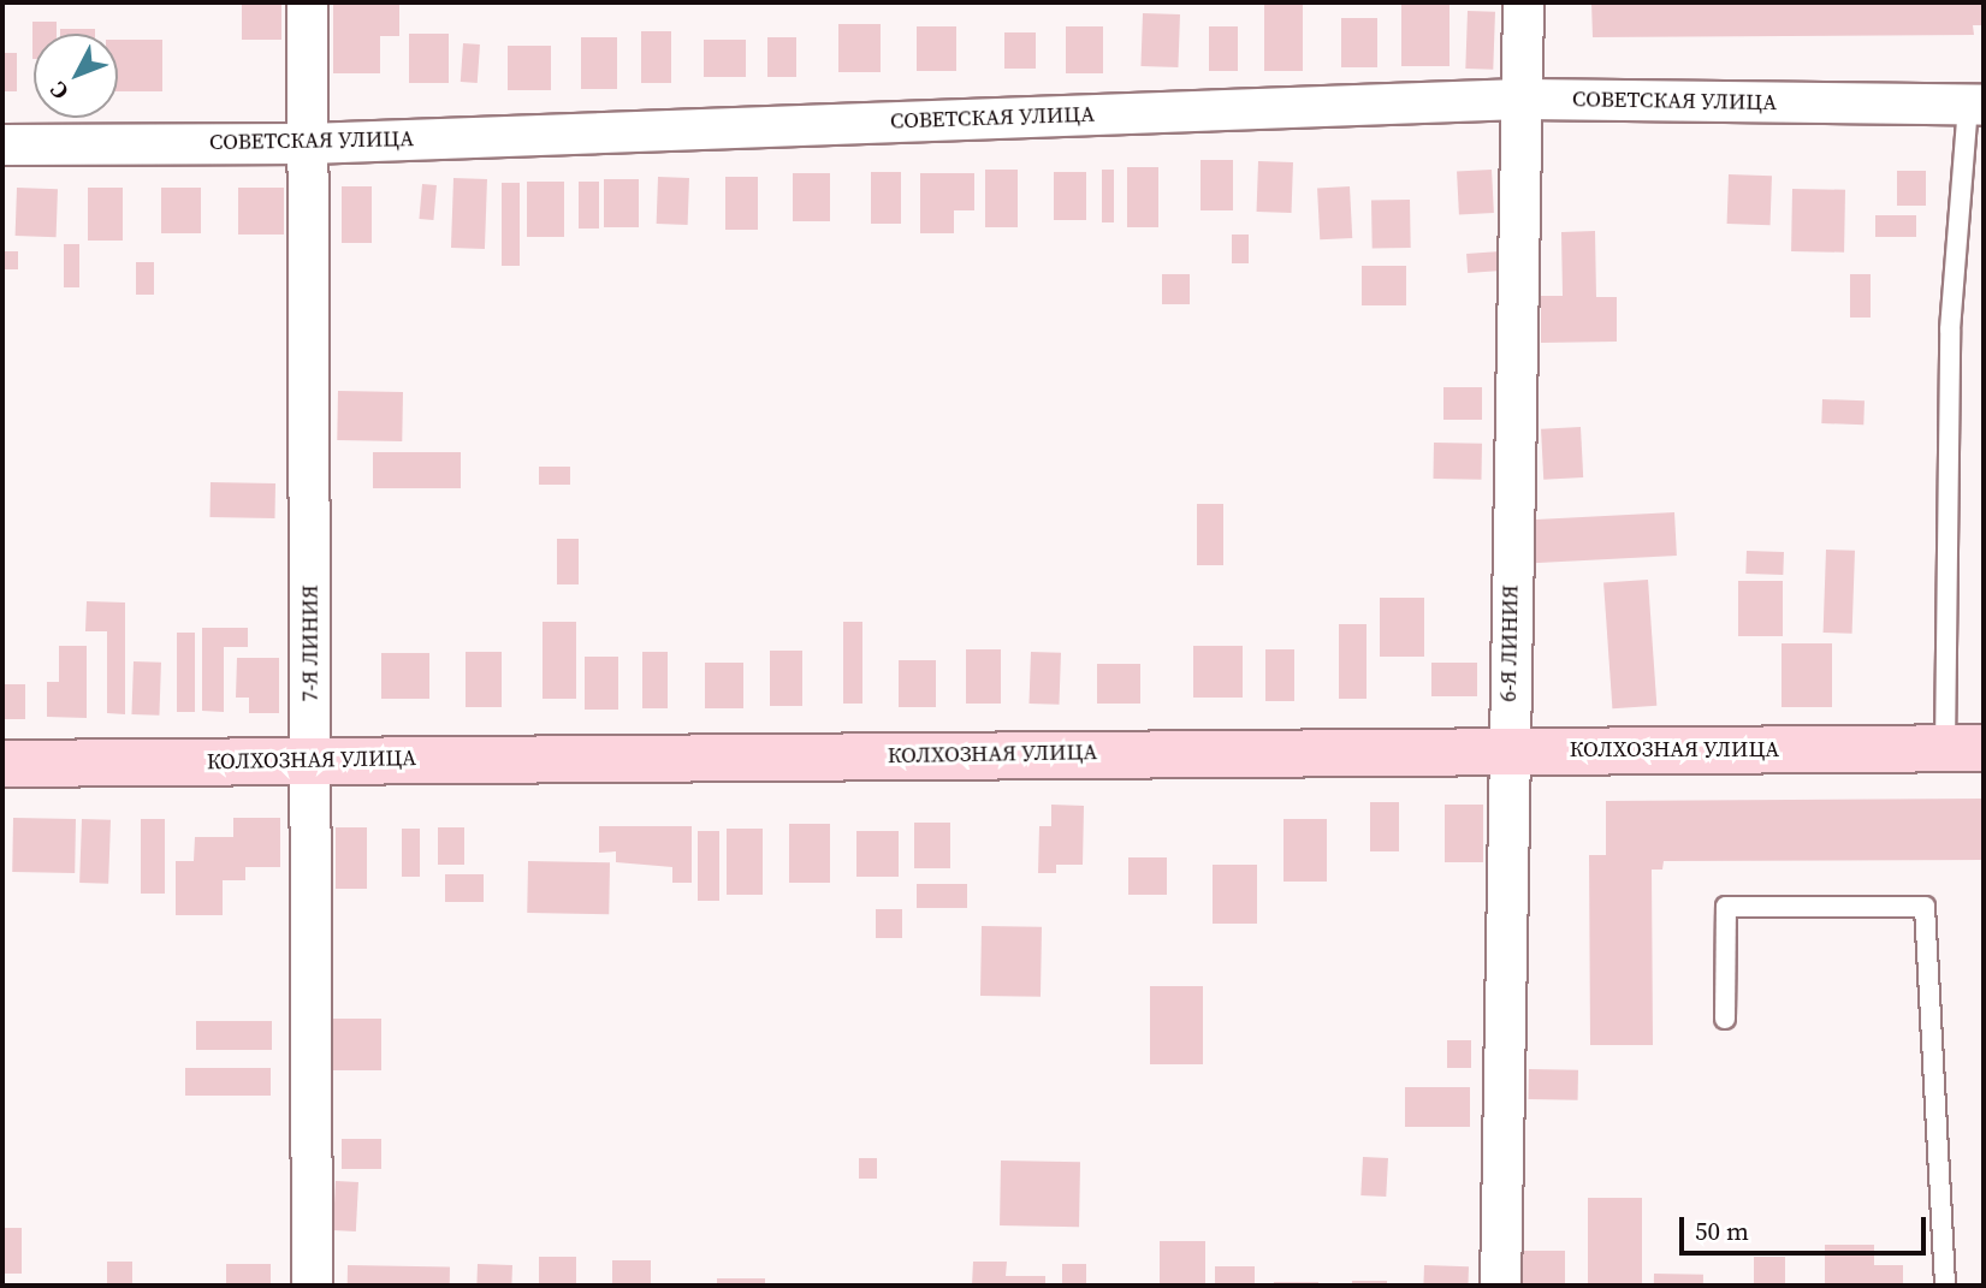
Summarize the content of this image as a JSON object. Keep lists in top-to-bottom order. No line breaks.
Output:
{"streets":{"street":["СОВЕТСКАЯ УЛИЦА","7-Я ЛИНИЯ","6-Я ЛИНИЯ","КОЛХОЗНАЯ УЛИЦА"]},"crossings":[["СОВЕТСКАЯ УЛИЦА","7-Я ЛИНИЯ"],["СОВЕТСКАЯ УЛИЦА","6-Я ЛИНИЯ"],["7-Я ЛИНИЯ","КОЛХОЗНАЯ УЛИЦА"],["6-Я ЛИНИЯ","КОЛХОЗНАЯ УЛИЦА"]],"scale_bar":"50 m","north":"bottom left"}
